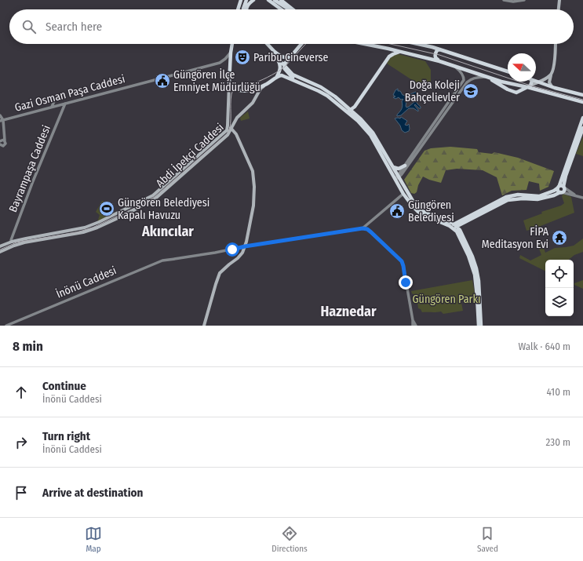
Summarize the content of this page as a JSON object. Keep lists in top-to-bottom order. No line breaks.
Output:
{"streets":{"main road":["Abdi İpekçi Caddesi"],"street":["Gazi Osman Paşa Caddesi","Bayrampaşa Caddesi","İnönü Caddesi"]},"crossings":[["Gazi Osman Paşa Caddesi","Bayrampaşa Caddesi"],["Abdi İpekçi Caddesi","Bayrampaşa Caddesi"]],"districts":["Akıncılar","Haznedar"],"parks":["Güngören Parkı"],"places":{"theatre":["Paribu Cineverse"],"public building":["Güngören İlçe Emniyet Müdürlüğü","Güngören Belediyesi"],"school or university":["Doğa Koleji Bahçelievler"],"sports":["Güngören Belediyesi Kapalı Havuzu"],"temple":["FİPA Meditasyon Evi"]},"north":"left","page":{"search":"Search here","heading":["8 min","Walk · 640 m"],"list":[["Continue","İnönü Caddesi","410 m"],["Turn right","İnönü Caddesi","230 m"],"Arrive at destination"],"nav":["Map","Directions","Saved"]}}
